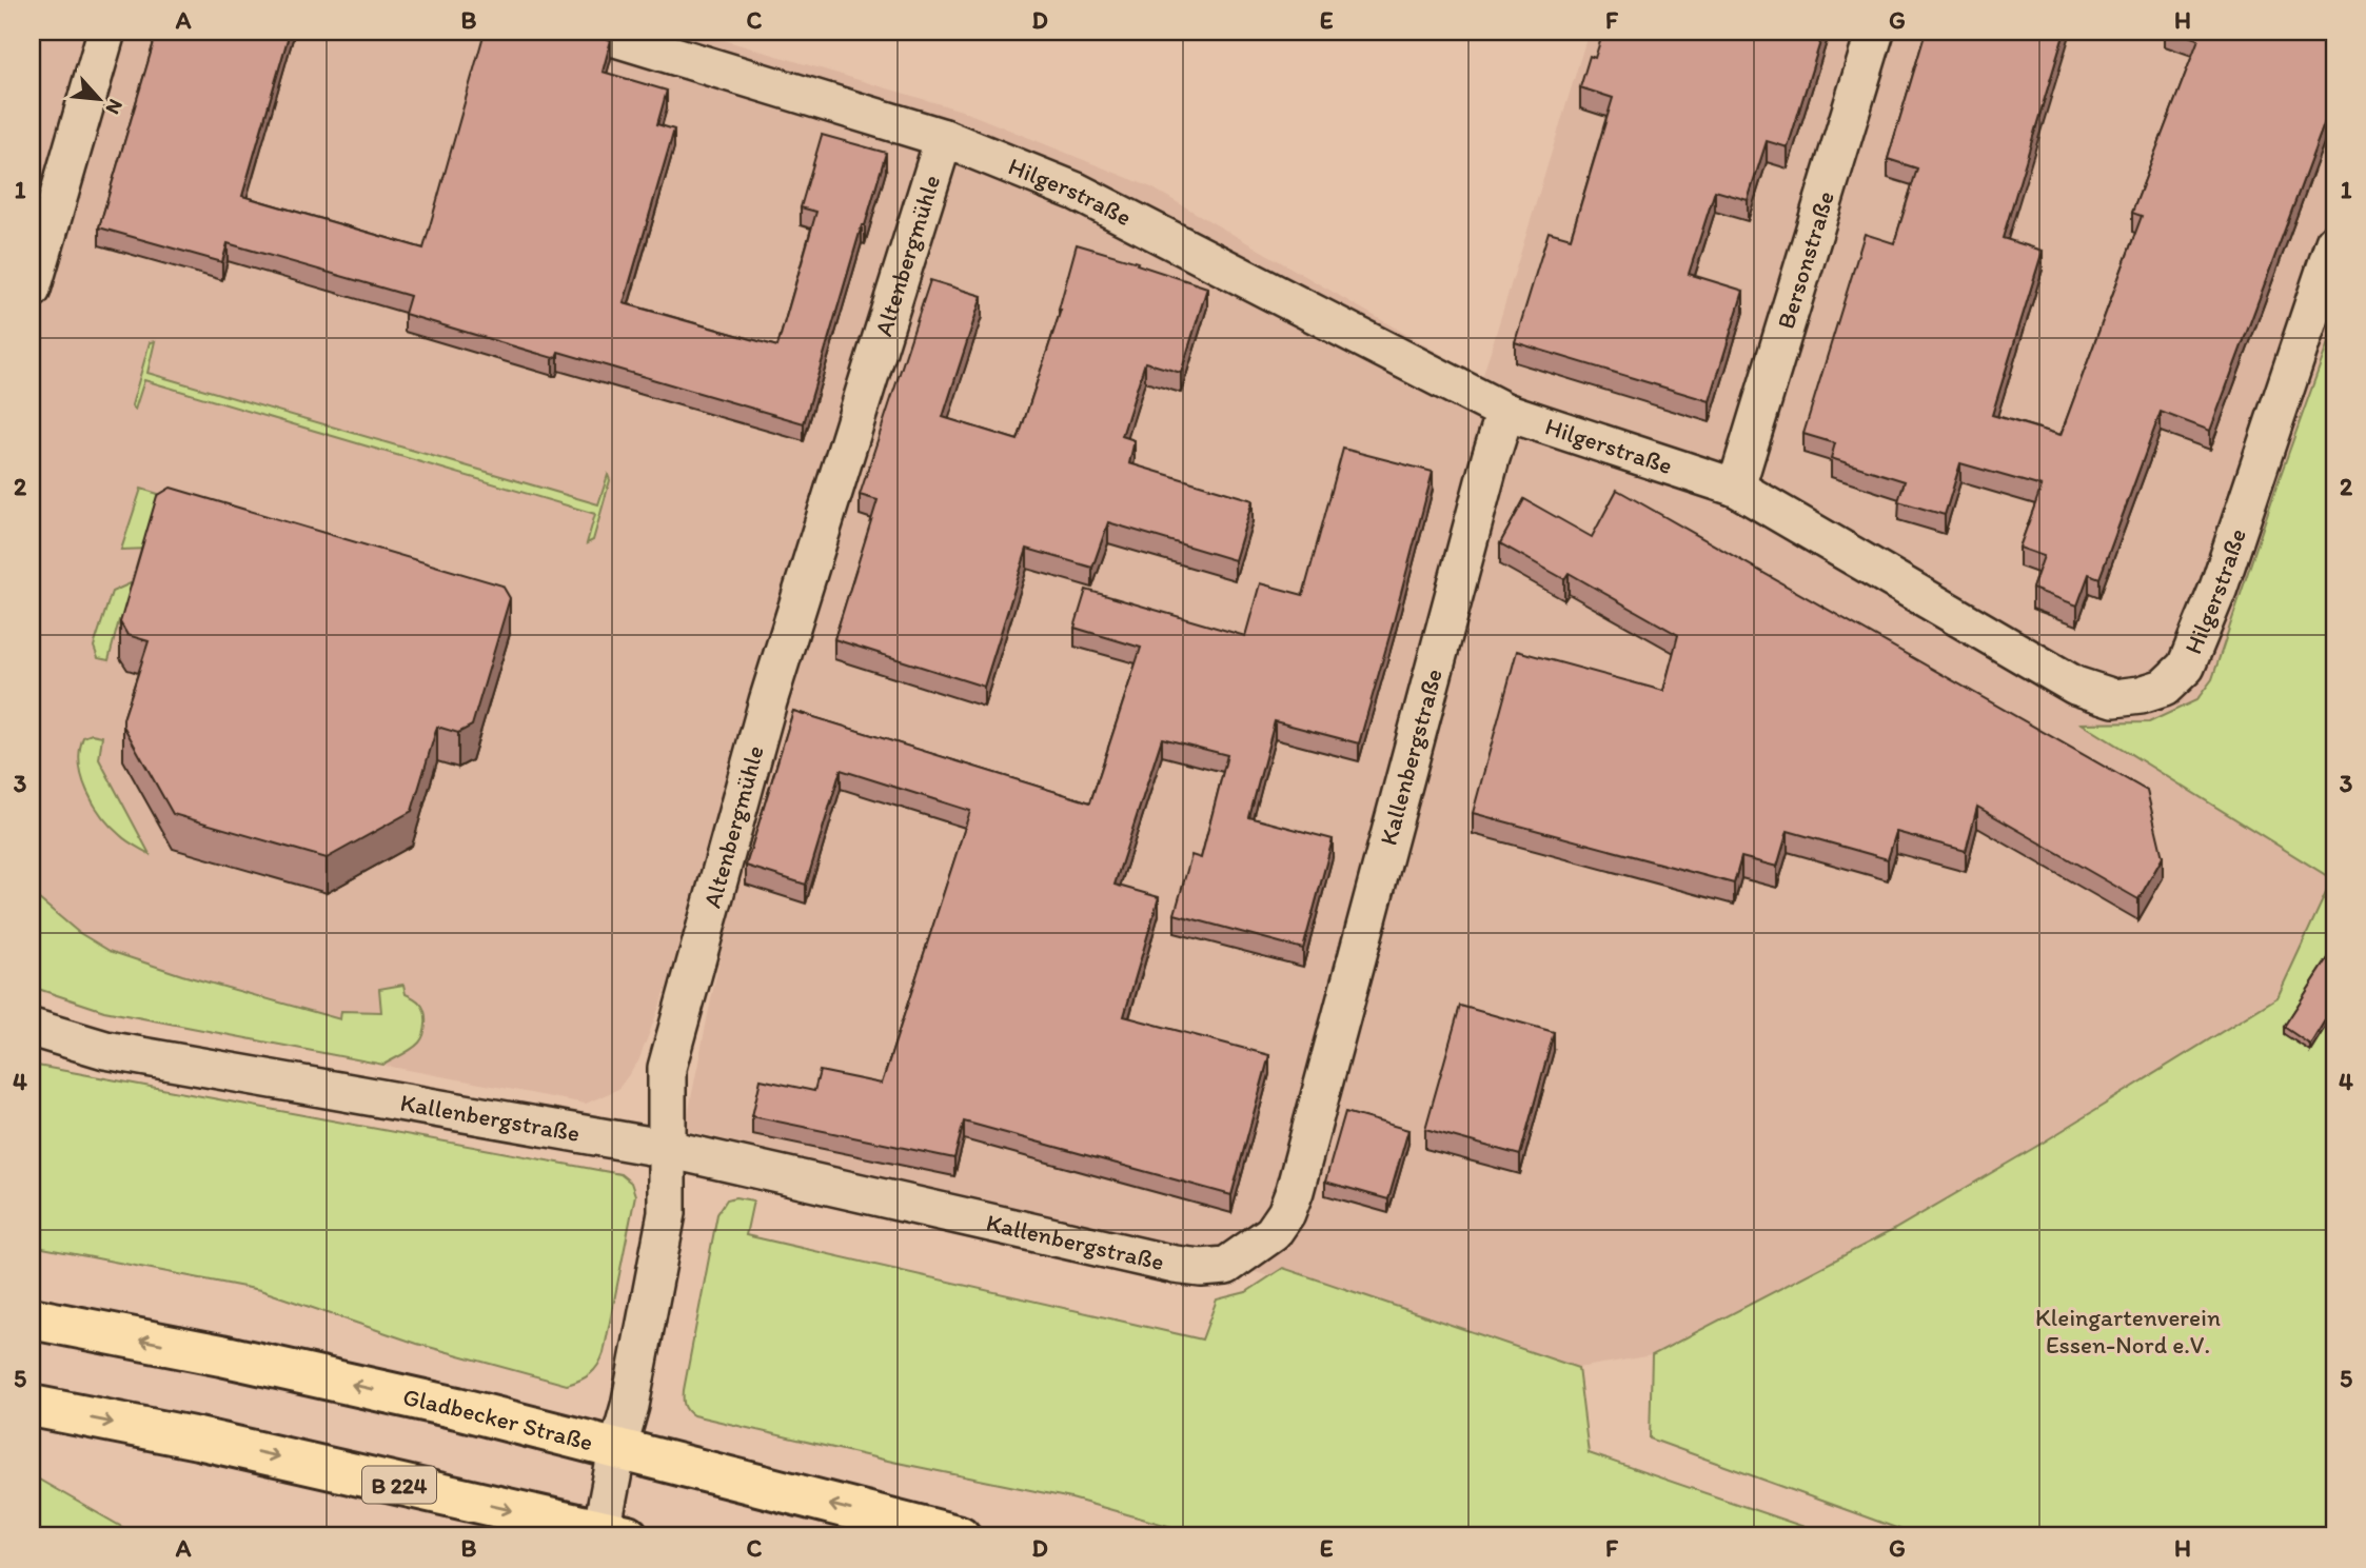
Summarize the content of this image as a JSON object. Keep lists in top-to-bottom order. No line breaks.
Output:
{"streets":{"main road":["Gladbecker Straße","B 224"],"street":["Hilgerstraße","Altenbergmühle","Bersonstraße","Kallenbergstraße"]},"crossings":[["Hilgerstraße","Altenbergmühle"],["Hilgerstraße","Bersonstraße"],["Hilgerstraße","Kallenbergstraße"],["Altenbergmühle","Kallenbergstraße"],["Altenbergmühle","Gladbecker Straße"],["Altenbergmühle","B 224"]],"parks":["Kleingartenverein Essen-Nord e.V."],"north":"bottom right","grid":{"columns":["A","B","C","D","E","F","G","H"],"rows":["1","2","3","4","5"]}}
